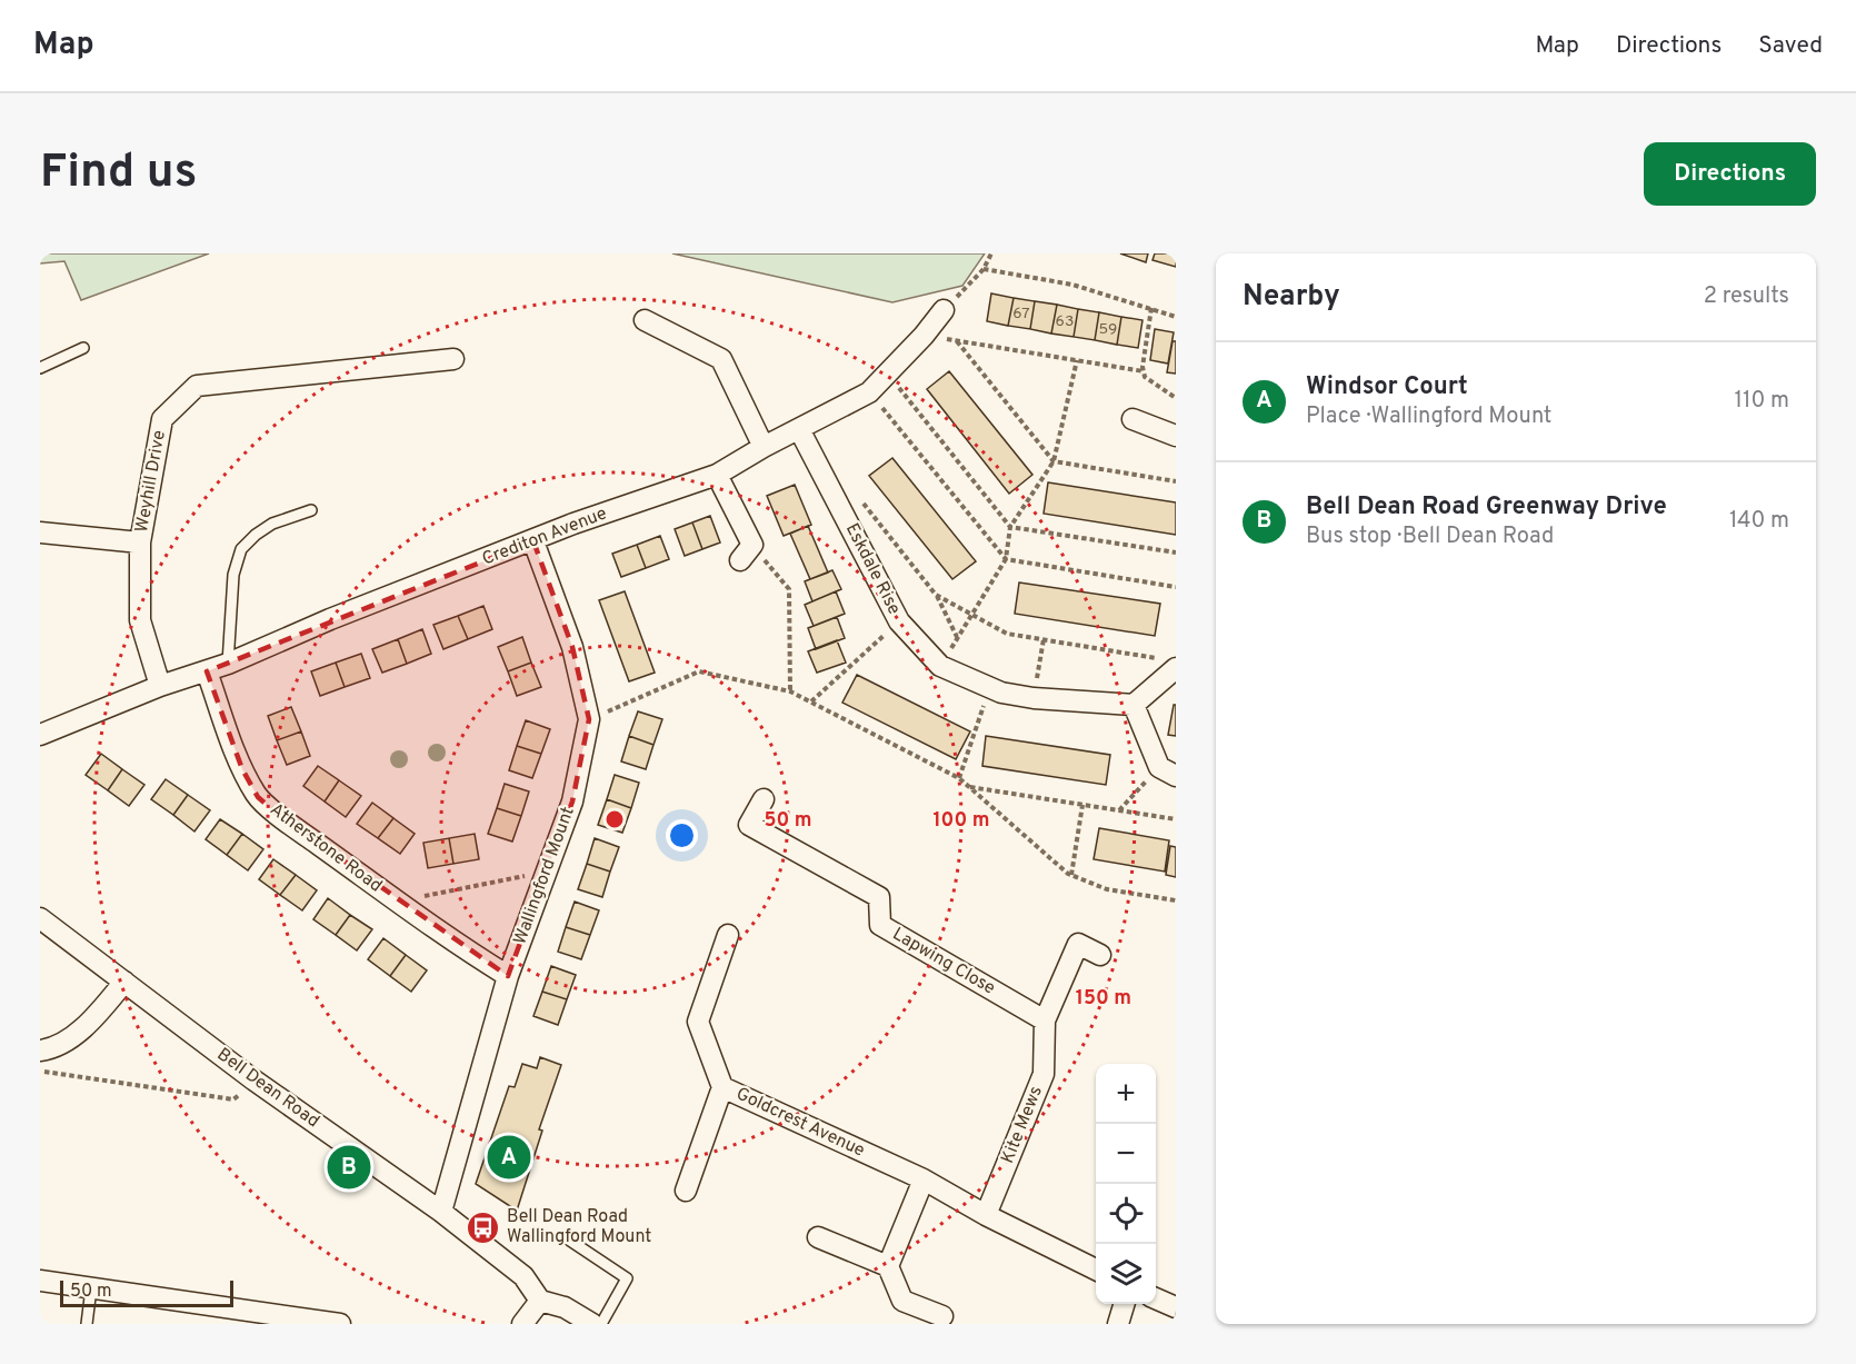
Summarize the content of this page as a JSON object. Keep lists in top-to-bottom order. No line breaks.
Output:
{"streets":{"street":["Weyhill Drive","Crediton Avenue","Eskdale Rise","Atherstone Road","Wallingford Mount","Lapwing Close","Bell Dean Road","Goldcrest Avenue","Kite Mews"]},"crossings":[["Weyhill Drive","Crediton Avenue"],["Crediton Avenue","Eskdale Rise"],["Crediton Avenue","Atherstone Road"],["Crediton Avenue","Wallingford Mount"],["Atherstone Road","Wallingford Mount"],["Wallingford Mount","Bell Dean Road"],["Lapwing Close","Kite Mews"],["Goldcrest Avenue","Kite Mews"]],"places":{"bus stop":["Bell Dean Road Wallingford Mount"]},"house_numbers":["67","63","59"],"scale_bar":"50 m","page":{"header":"Map","nav":["Map","Directions","Saved"],"buttons":"Directions","title":"Find us","heading":["Nearby","2 results"],"list":[{"mark":"A","name":"Windsor Court","note":"Place · Wallingford Mount","value":"110 m"},{"mark":"B","name":"Bell Dean Road Greenway Drive","note":"Bus stop · Bell Dean Road","value":"140 m"}],"map_buttons":["+","−"],"pins":["A","B"],"scale":"50 m"},"rings":["50 m","100 m","150 m"]}
